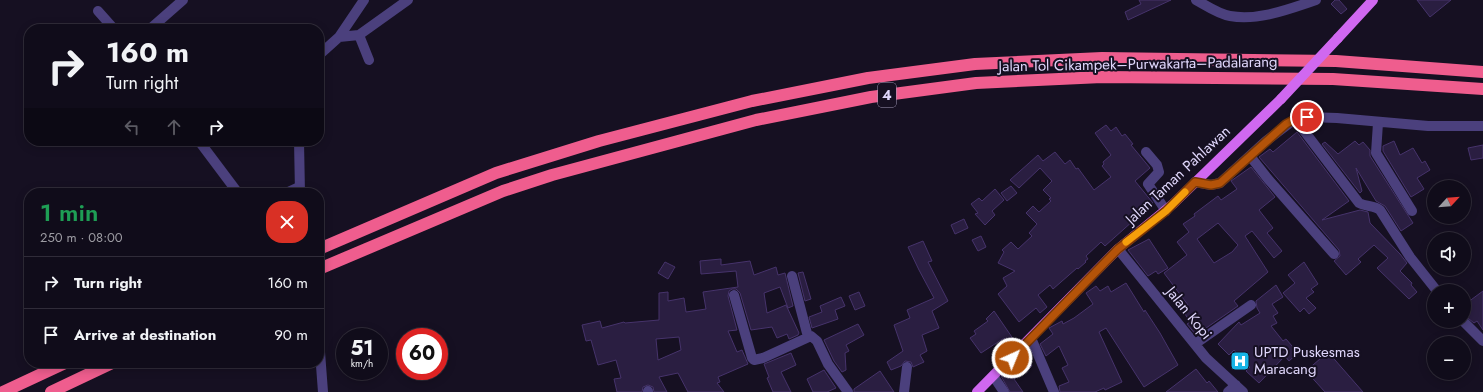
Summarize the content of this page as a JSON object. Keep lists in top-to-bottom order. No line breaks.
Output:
{"streets":{"highway":["Jalan Tol Cikampek–Purwakarta–Padalarang","4"],"main road":["Jalan Taman Pahlawan"],"street":["Jalan Kopi"]},"crossings":[["Jalan Taman Pahlawan","Jalan Kopi"]],"places":{"hospital":["UPTD Puskesmas Maracang"]},"north":"top right","page":{"turn":["160 m","Turn right"],"map_buttons":["+","−"],"heading":["1 min","250 m · 08:00"],"list":[{"name":"Turn right","value":"160 m"},{"name":"Arrive at destination","value":"90 m"}],"speed":"51 km/h","limit":"60"}}
